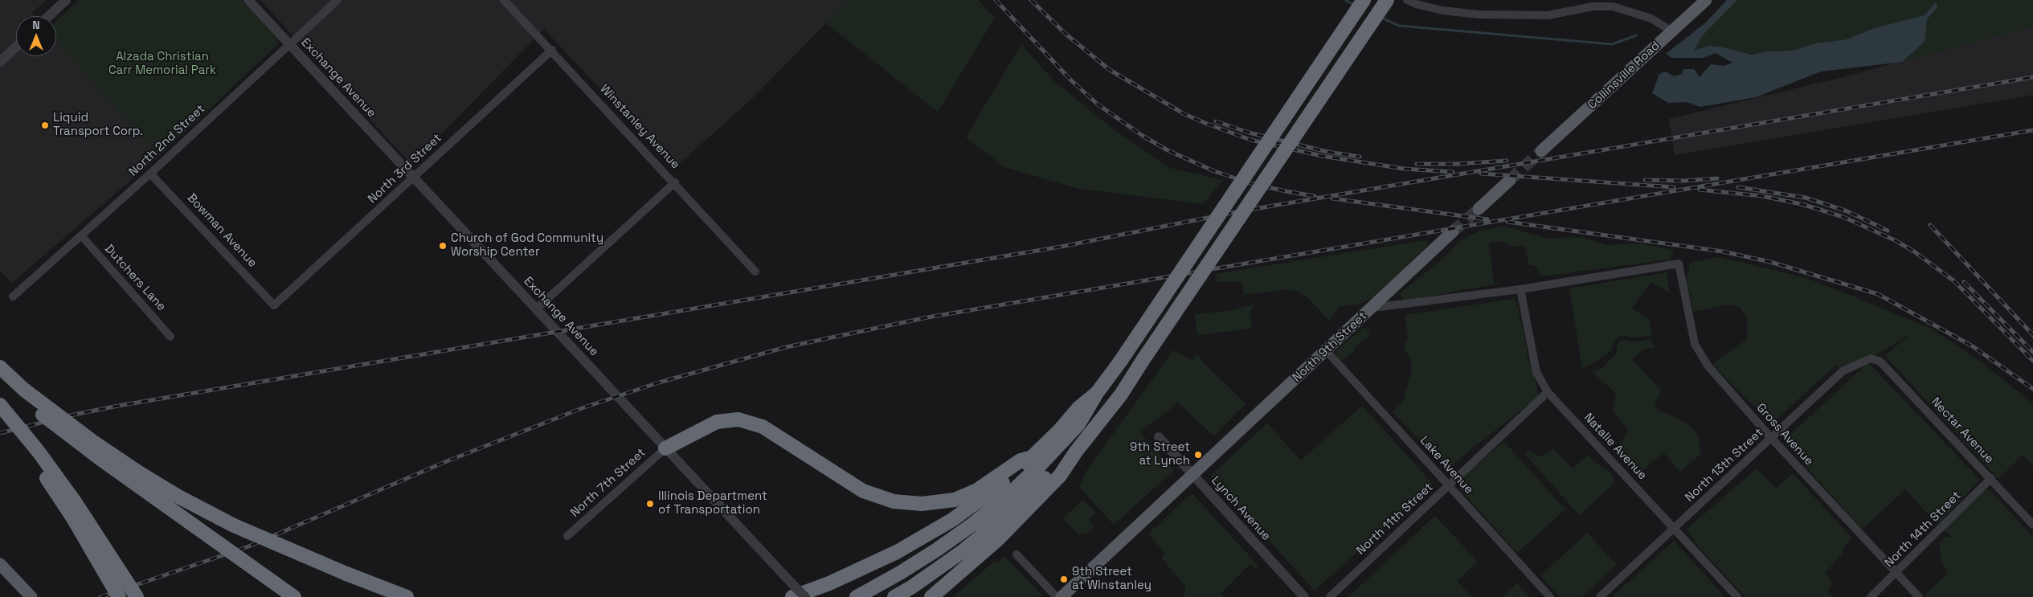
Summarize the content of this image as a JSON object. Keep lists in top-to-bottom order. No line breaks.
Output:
{"streets":{"main road":["Collinsville Road","North 9th Street"],"street":["Exchange Avenue","Winstanley Avenue","North 2nd Street","North 3rd Street","Bowman Avenue","Dutchers Lane","Nectar Avenue","Gross Avenue","Natalie Avenue","Lake Avenue","North 13th Street","North 7th Street","Lynch Avenue","North 11th Street","North 14th Street"]},"crossings":[["Exchange Avenue","North 2nd Street"],["Exchange Avenue","North 3rd Street"],["Exchange Avenue","North 7th Street"],["Winstanley Avenue","North 3rd Street"],["North 2nd Street","Bowman Avenue"],["North 2nd Street","Dutchers Lane"],["North 3rd Street","Bowman Avenue"],["North 9th Street","Gross Avenue"],["North 9th Street","Natalie Avenue"],["North 9th Street","Lake Avenue"],["North 9th Street","Lynch Avenue"],["Nectar Avenue","North 13th Street"],["Nectar Avenue","North 14th Street"],["Gross Avenue","North 13th Street"],["Gross Avenue","North 14th Street"],["Natalie Avenue","North 13th Street"],["Natalie Avenue","North 11th Street"],["Lake Avenue","North 11th Street"]],"parks":["Alzada Christian Carr Memorial Park"],"places":["Liquid Transport Corp.","Church of God Community Worship Center","9th Street at Lynch","Illinois Department of Transportation","9th Street at Winstanley"],"north":"top"}
